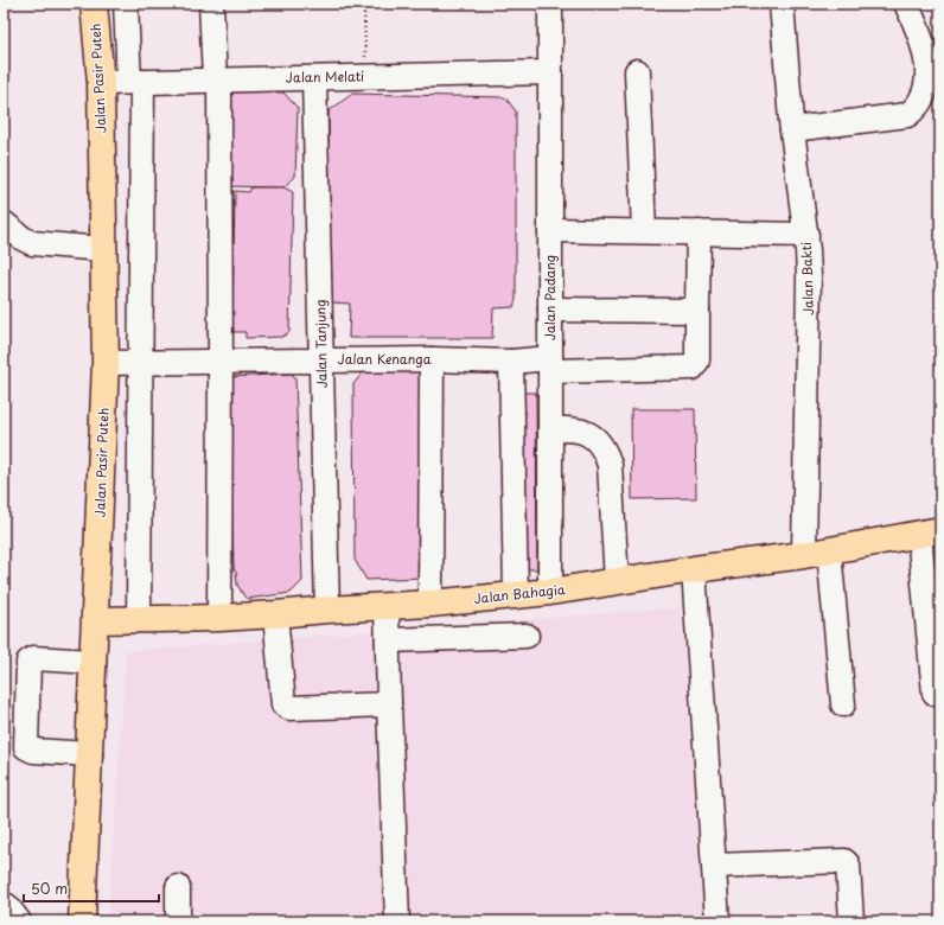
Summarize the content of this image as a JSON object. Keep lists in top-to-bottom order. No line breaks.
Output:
{"streets":{"main road":["Jalan Pasir Puteh","Jalan Bahagia"],"street":["Jalan Melati","Jalan Bakti","Jalan Padang","Jalan Tanjung","Jalan Kenanga"]},"crossings":[["Jalan Melati","Jalan Pasir Puteh"],["Jalan Melati","Jalan Padang"],["Jalan Melati","Jalan Tanjung"],["Jalan Pasir Puteh","Jalan Kenanga"],["Jalan Pasir Puteh","Jalan Bahagia"],["Jalan Bakti","Jalan Bahagia"],["Jalan Padang","Jalan Kenanga"],["Jalan Padang","Jalan Bahagia"],["Jalan Tanjung","Jalan Kenanga"],["Jalan Tanjung","Jalan Bahagia"]],"scale_bar":"50 m"}
